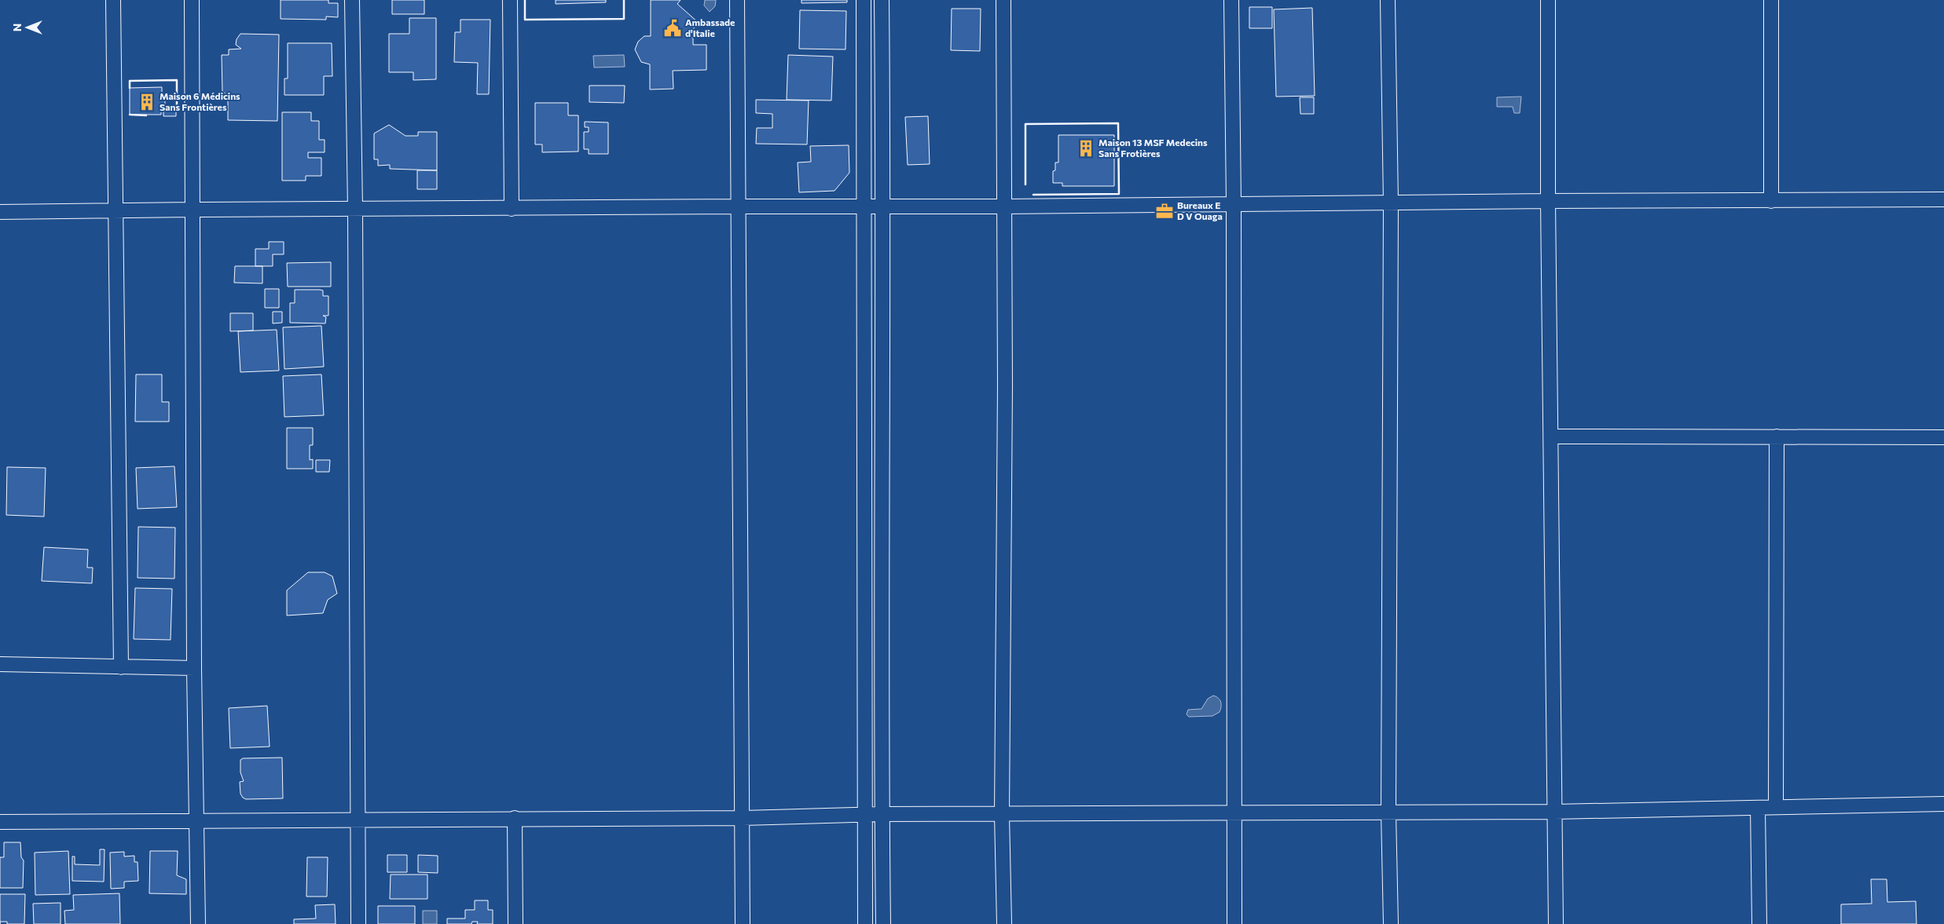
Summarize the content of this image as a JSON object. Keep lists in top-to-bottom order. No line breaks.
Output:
{"places":{"public building":["Ambassade d'Italie"],"building":["Maison 6 Médicins Sans Frontières","Maison 13 MSF Medecins Sans Frotières"],"office":["Bureaux E D V Ouaga"]},"north":"left"}
